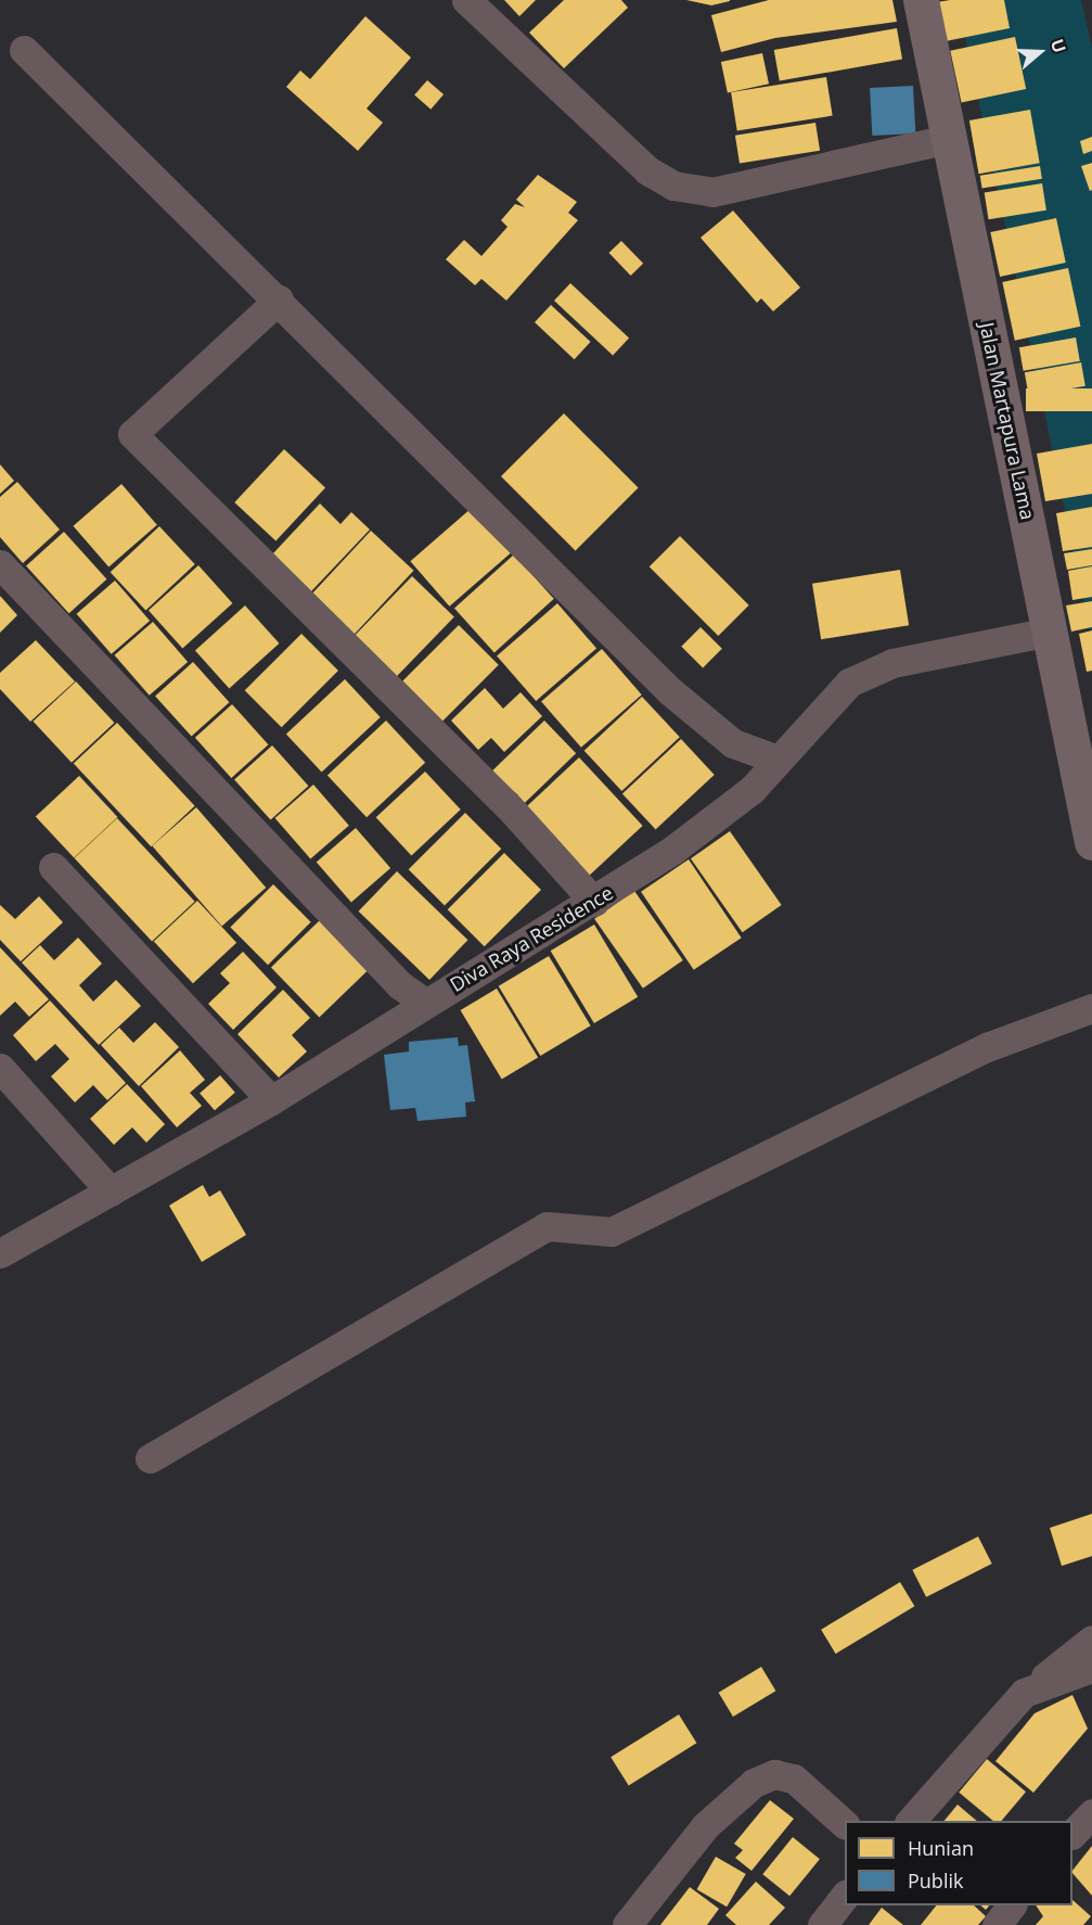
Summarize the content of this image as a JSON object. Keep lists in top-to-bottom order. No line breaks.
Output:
{"streets":{"main road":["Jalan Martapura Lama"],"street":["Diva Raya Residence"]},"crossings":[["Jalan Martapura Lama","Diva Raya Residence"]],"legend":["Hunian","Publik"],"north":"right"}
